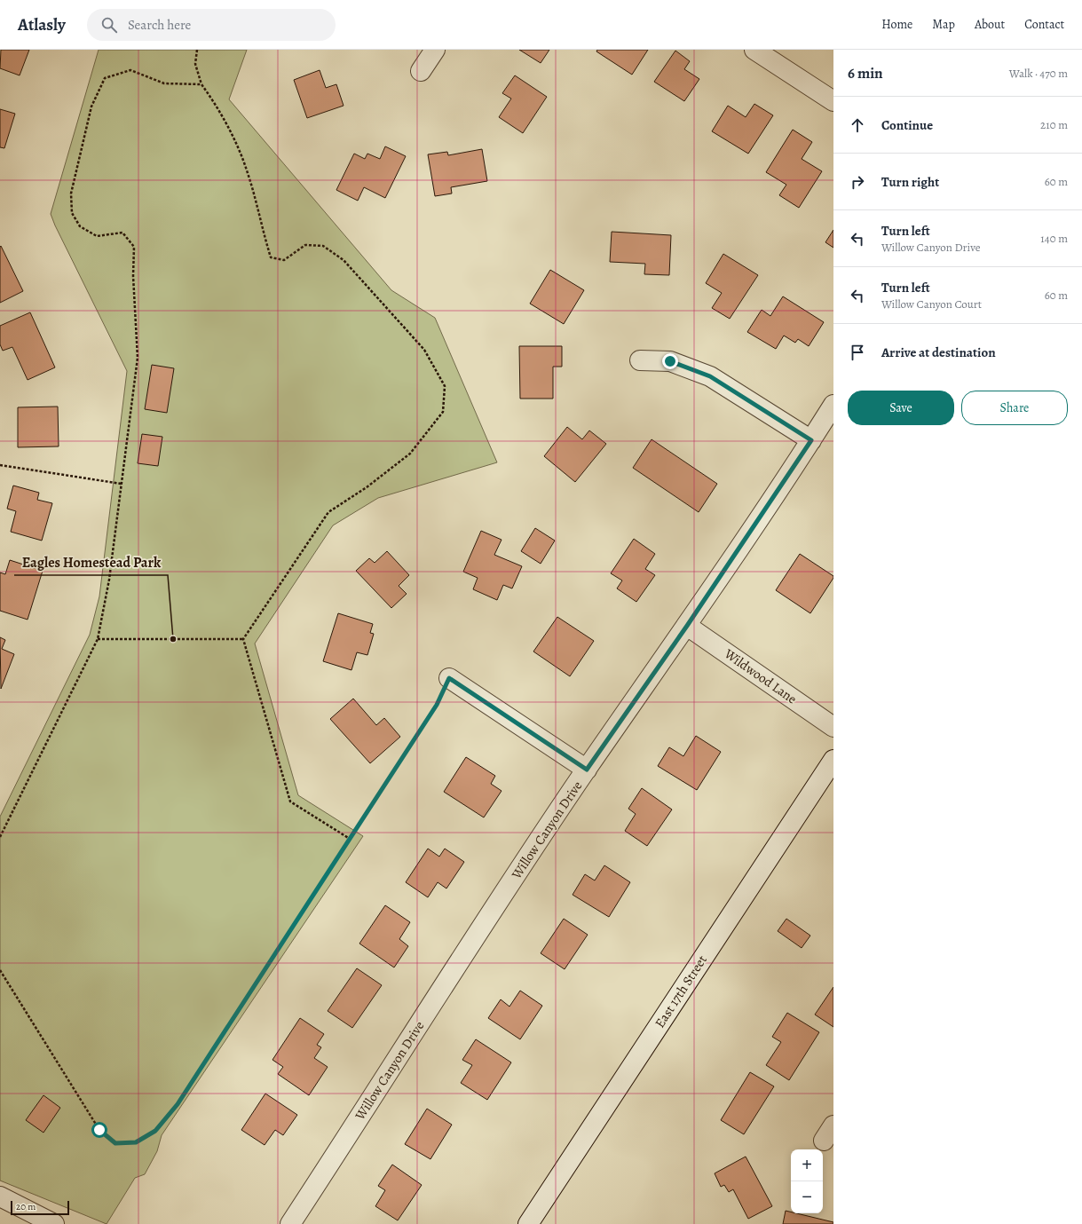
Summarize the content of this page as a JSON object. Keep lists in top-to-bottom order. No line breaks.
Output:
{"streets":{"street":["Wildwood Lane","Willow Canyon Drive","East 17th Street"]},"crossings":[["Wildwood Lane","Willow Canyon Drive"]],"places":["Eagles Homestead Park"],"scale_bar":"20 m","page":{"header":"Atlasly","search":"Search here","nav":["Home","Map","About","Contact"],"heading":["6 min","Walk · 470 m"],"list":[["Continue","210 m"],["Turn right","60 m"],["Turn left","Willow Canyon Drive","140 m"],["Turn left","Willow Canyon Court","60 m"],"Arrive at destination"],"buttons":["Save","Share"],"map_buttons":["+","−"],"scale":"20 m"}}
